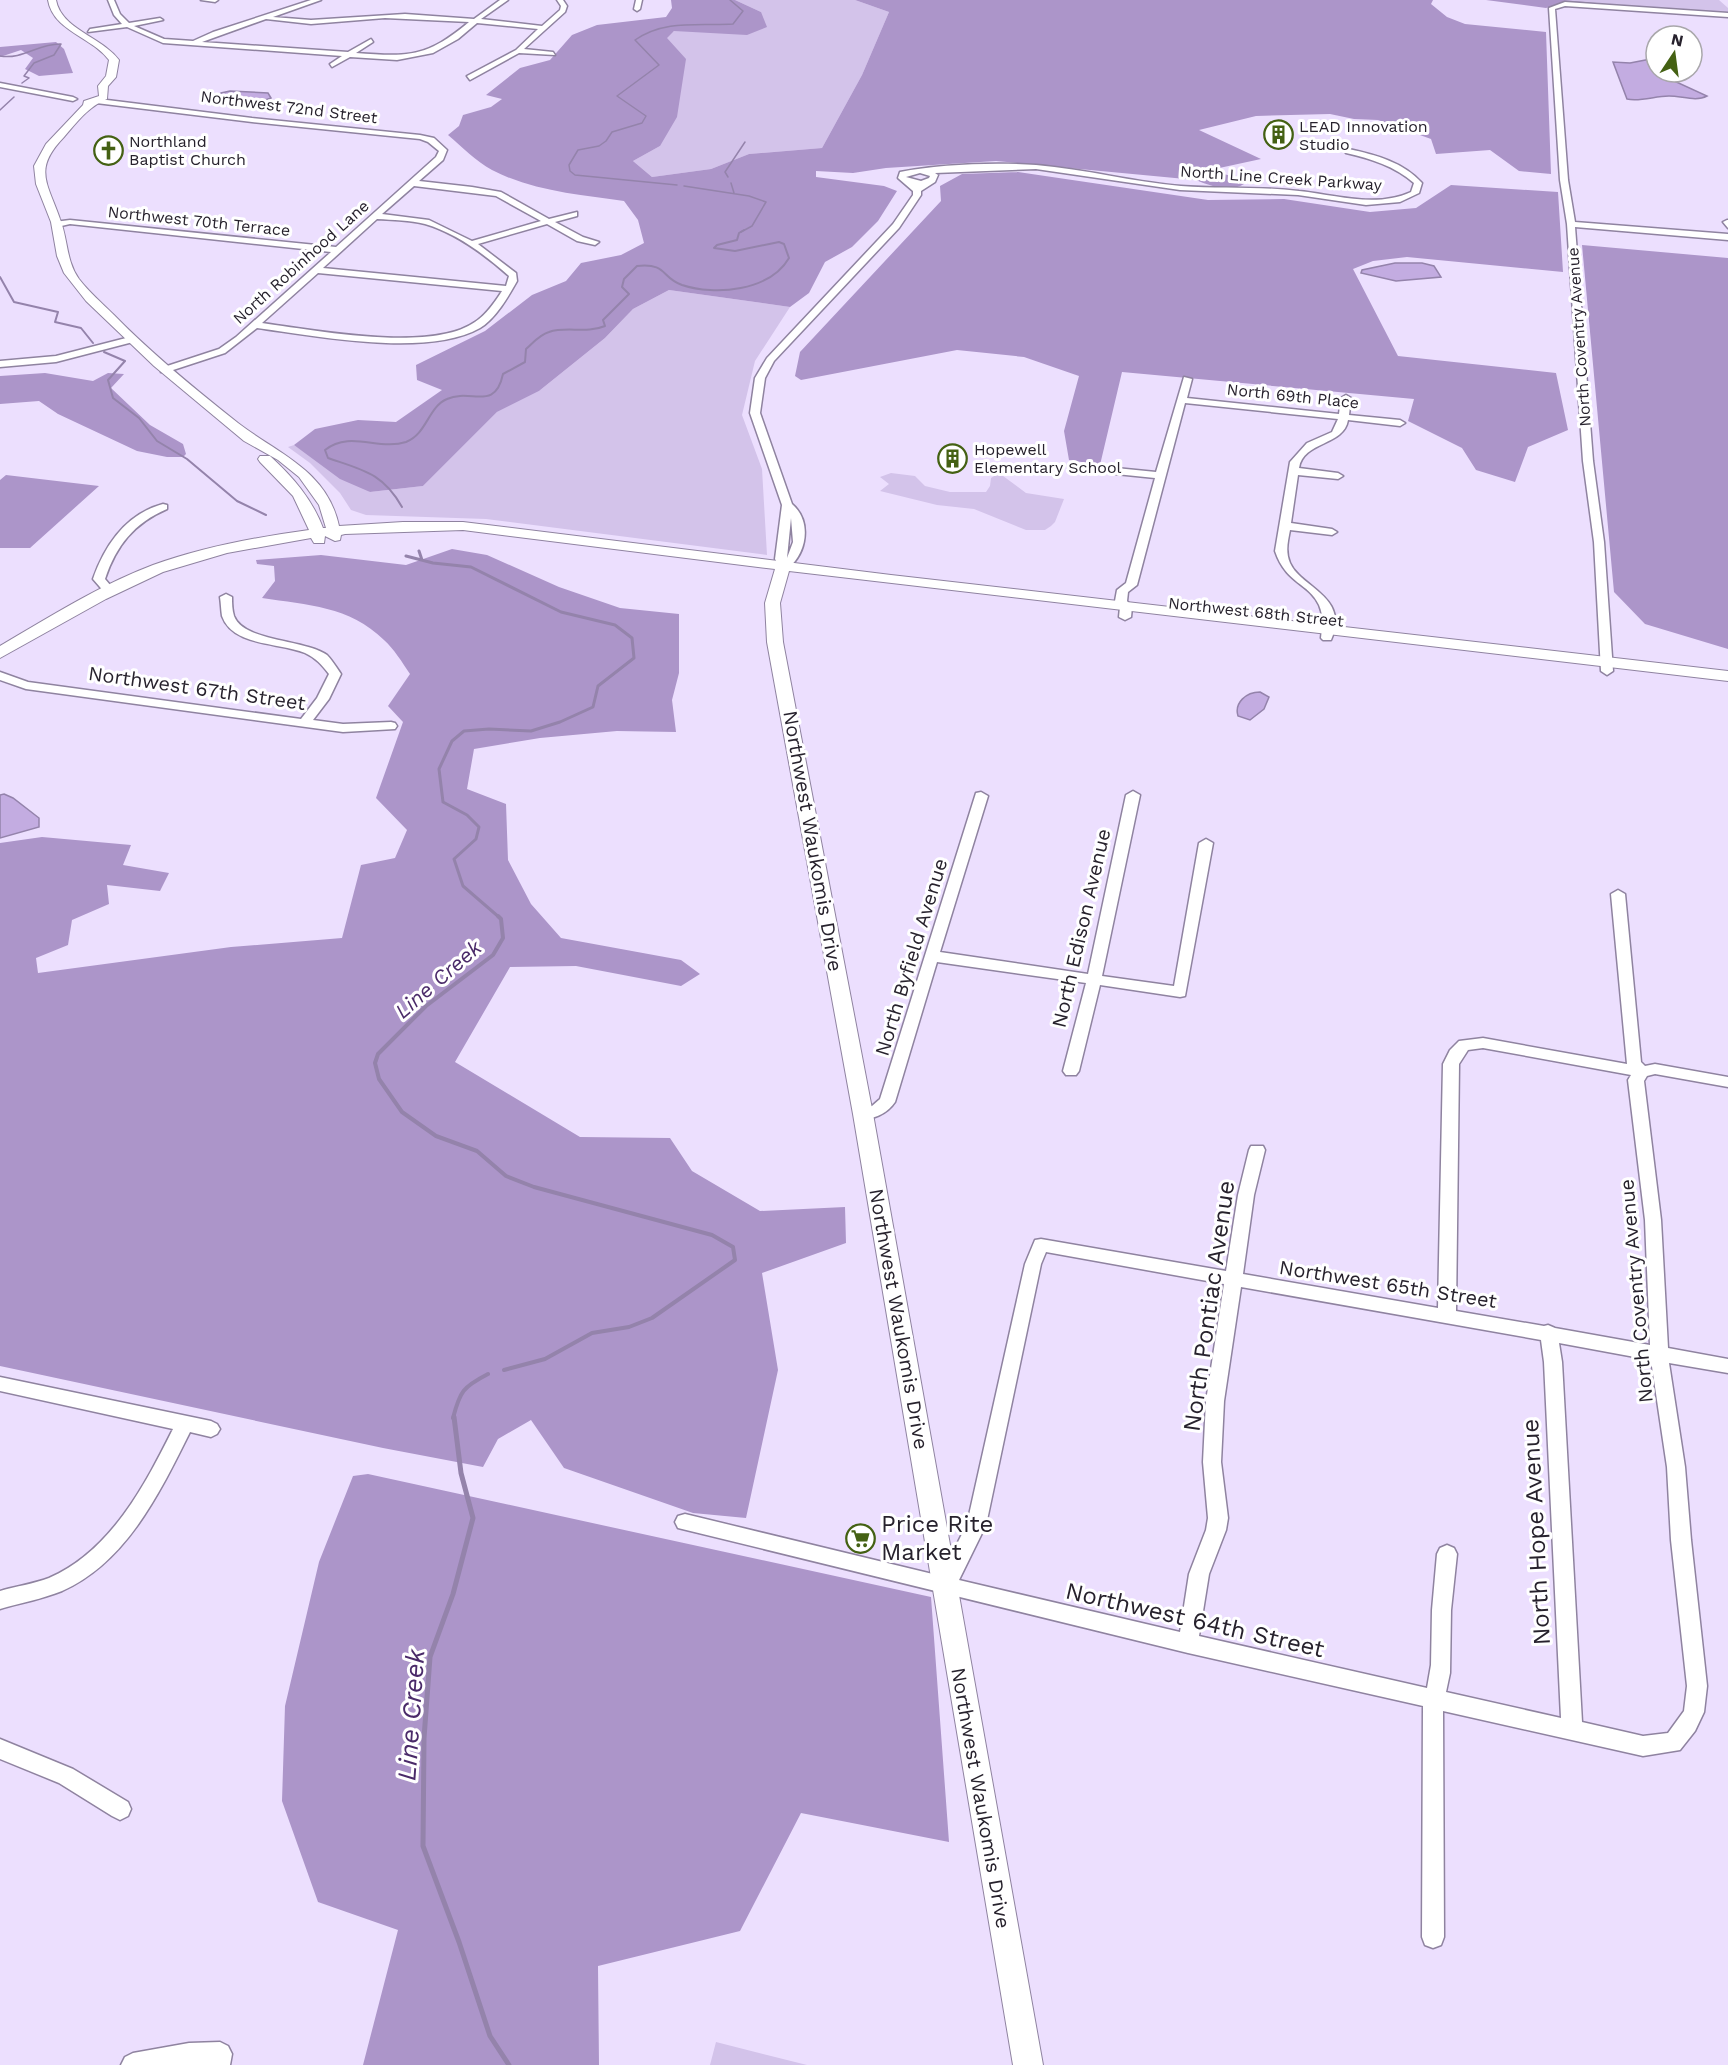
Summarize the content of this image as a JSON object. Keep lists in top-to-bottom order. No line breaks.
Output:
{"streets":{"main road":["Northwest 68th Street","Northwest Waukomis Drive"],"street":["Northwest 72nd Street","North Line Creek Parkway","Northwest 70th Terrace","North Robinhood Lane","North Coventry Avenue","North 69th Place","Northwest 67th Street","North Edison Avenue","North Byfield Avenue","Northwest 65th Street","North Pontiac Avenue","North Hope Avenue","Northwest 64th Street"]},"crossings":[["Northwest 72nd Street","North Robinhood Lane"],["North Line Creek Parkway","Northwest 68th Street"],["North Line Creek Parkway","Northwest Waukomis Drive"],["Northwest 70th Terrace","North Robinhood Lane"],["North Coventry Avenue","Northwest 68th Street"],["North Coventry Avenue","Northwest 65th Street"],["North Coventry Avenue","Northwest 64th Street"],["Northwest 68th Street","Northwest Waukomis Drive"],["Northwest Waukomis Drive","North Byfield Avenue"],["Northwest Waukomis Drive","Northwest 65th Street"],["Northwest Waukomis Drive","Northwest 64th Street"],["Northwest 65th Street","North Pontiac Avenue"],["Northwest 65th Street","North Hope Avenue"],["Northwest 65th Street","Northwest 64th Street"],["North Pontiac Avenue","Northwest 64th Street"],["North Hope Avenue","Northwest 64th Street"]],"water":["Line Creek"],"places":{"building":["LEAD Innovation Studio","Hopewell Elementary School"],"church":["Northland Baptist Church"],"supermarket":["Price Rite Market"]},"north":"top"}
